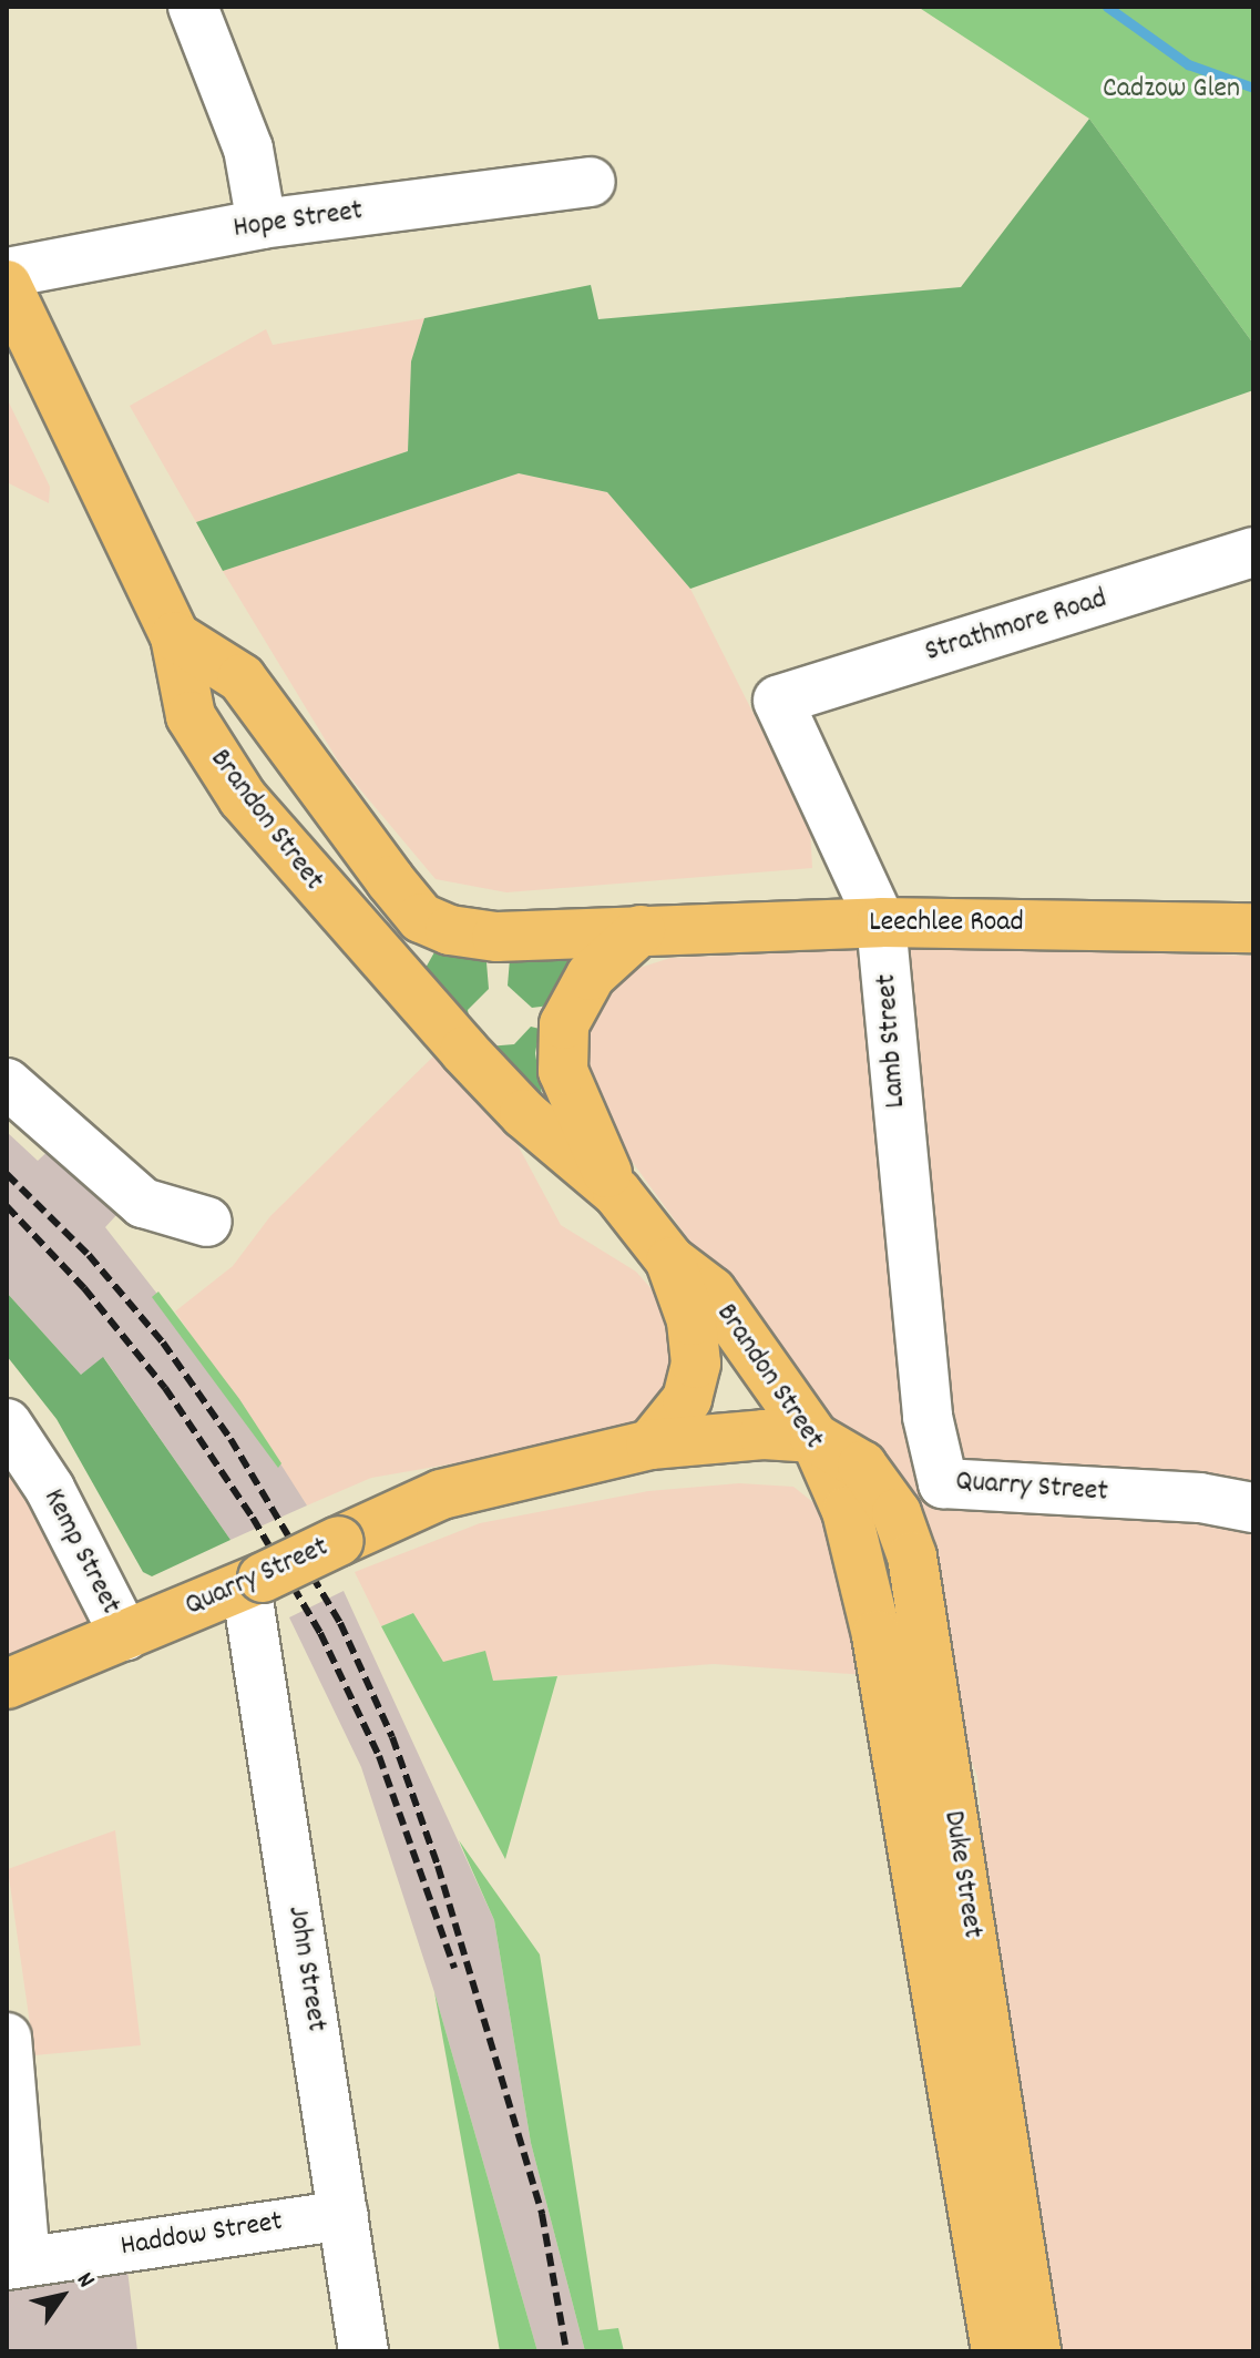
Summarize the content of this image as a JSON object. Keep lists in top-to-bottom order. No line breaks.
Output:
{"streets":{"main road":["Brandon Street","Leechlee Road","Quarry Street","Duke Street"],"street":["Hope Street","Strathmore Road","Lamb Street","Kemp Street","John Street","Haddow Street"]},"crossings":[["Strathmore Road","Lamb Street"],["Brandon Street","Leechlee Road"],["Brandon Street","Quarry Street"],["Brandon Street","Duke Street"],["Leechlee Road","Lamb Street"],["Lamb Street","Quarry Street"],["Quarry Street","Kemp Street"],["Quarry Street","Duke Street"],["Quarry Street","John Street"],["John Street","Haddow Street"]],"parks":["Cadzow Glen"],"north":"top right"}
